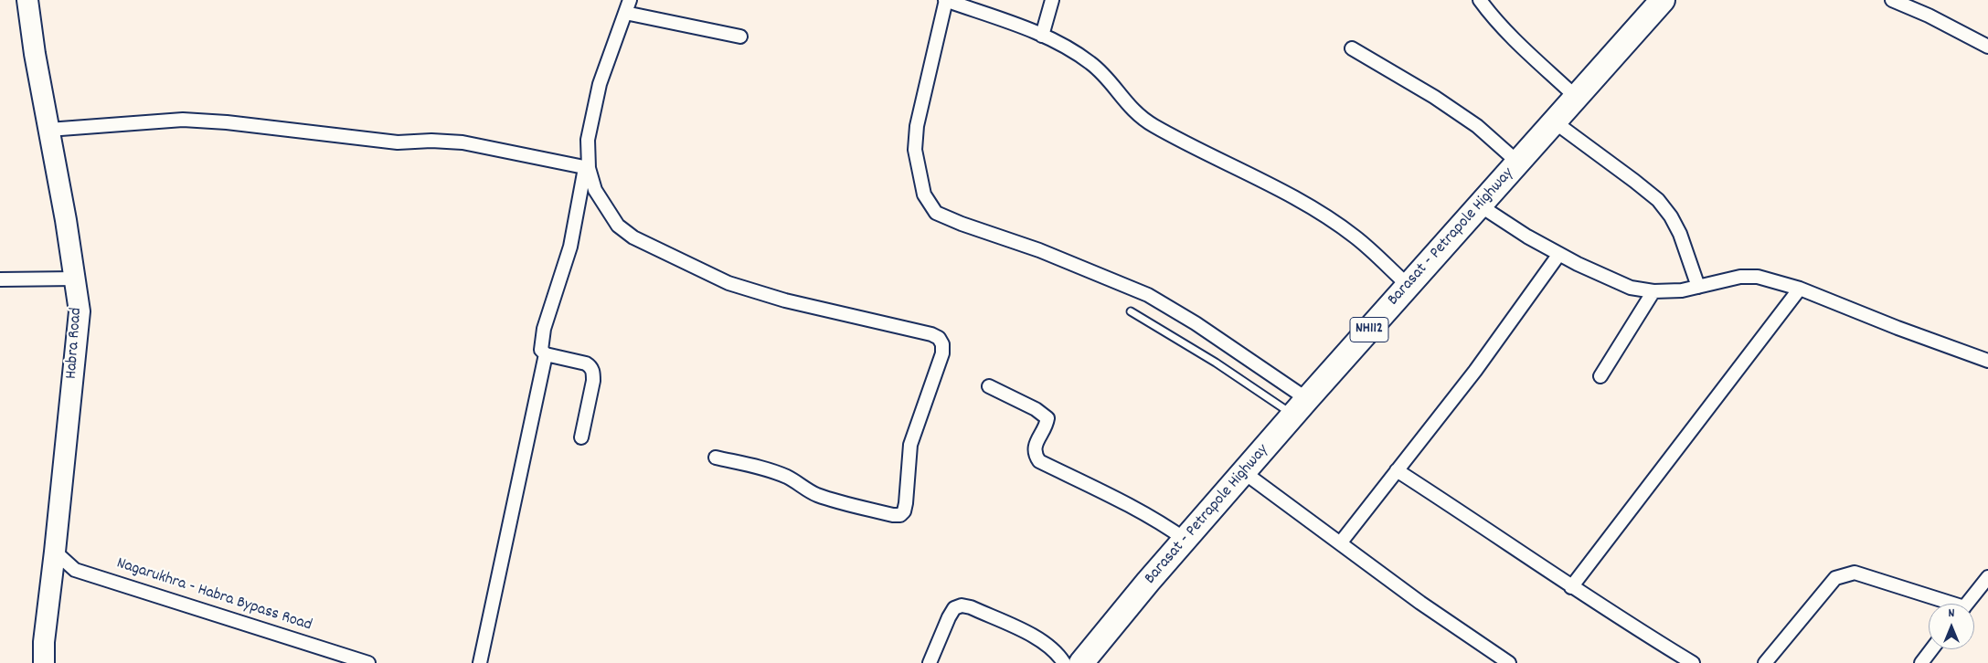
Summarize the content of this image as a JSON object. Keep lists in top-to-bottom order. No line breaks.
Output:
{"streets":{"highway":["Barasat - Petrapole Highway","NH112"],"main road":["Habra Road"],"street":["Nagarukhra - Habra Bypass Road"]},"crossings":[["Habra Road","Nagarukhra - Habra Bypass Road"]],"north":"top"}
